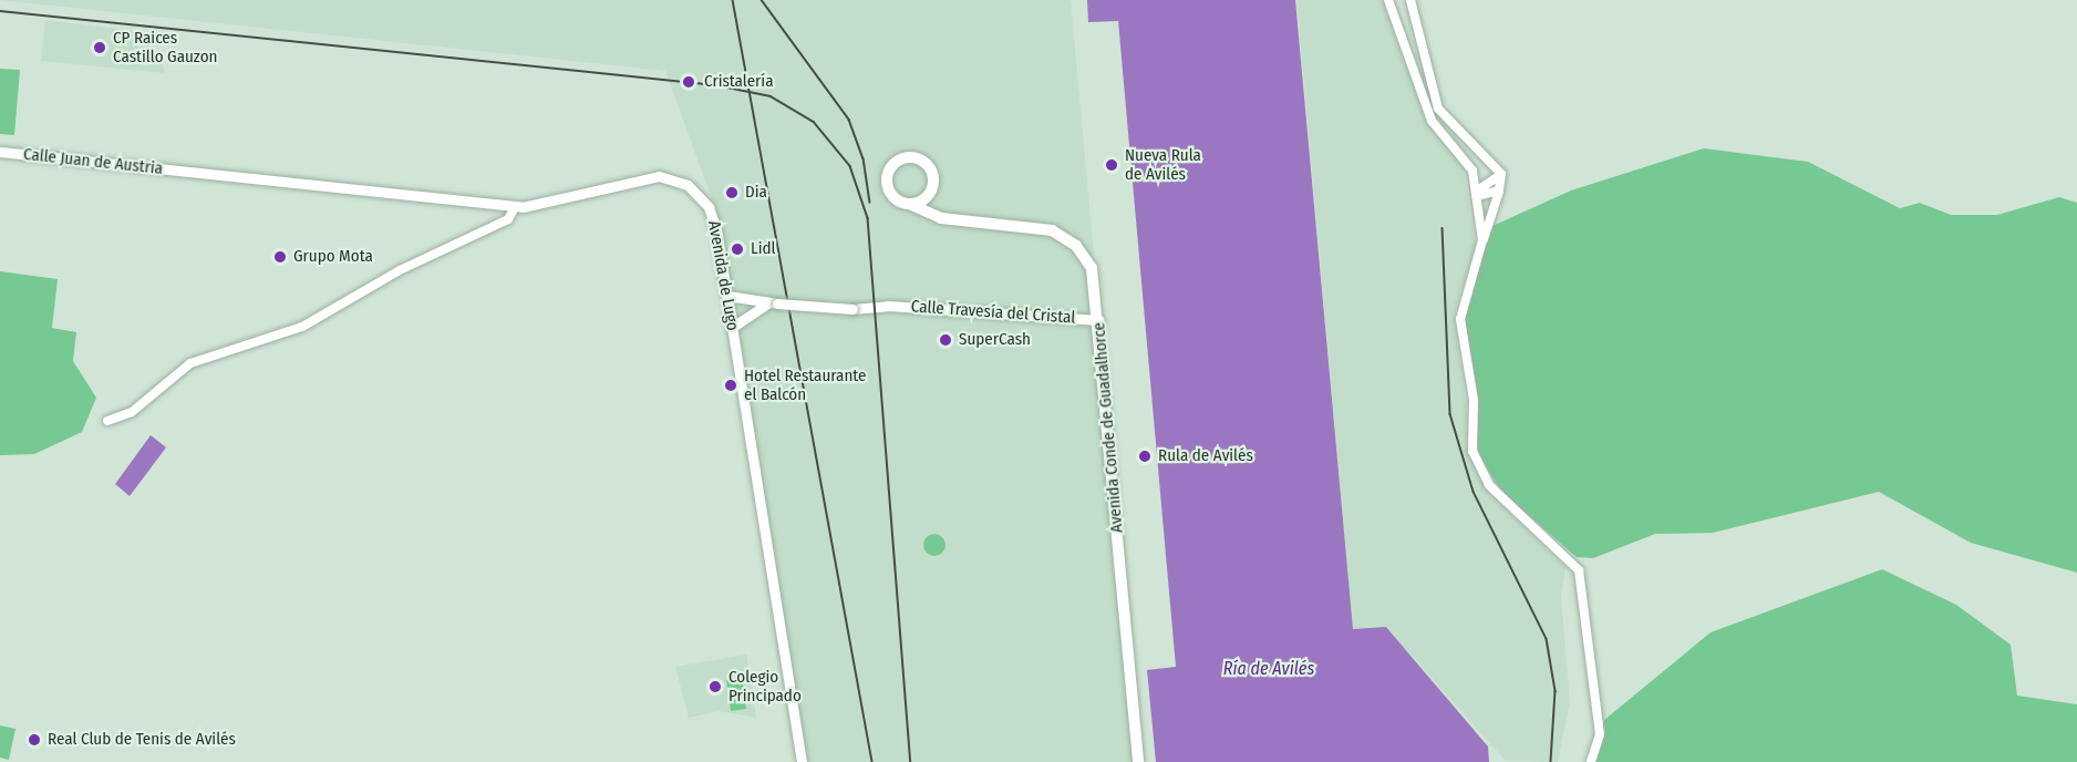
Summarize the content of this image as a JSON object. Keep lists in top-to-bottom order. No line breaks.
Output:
{"streets":{"highway":["Avenida Conde de Guadalhorce"],"main road":["Calle Juan de Austria","Avenida de Lugo","Calle Travesía del Cristal"]},"crossings":[["Calle Juan de Austria","Avenida de Lugo"],["Avenida de Lugo","Calle Travesía del Cristal"],["Calle Travesía del Cristal","Avenida Conde de Guadalhorce"]],"water":["Ría de Avilés"],"places":["CP Raices Castillo Gauzon","Cristalería","Nueva Rula de Avilés","Dia","Lidl","Grupo Mota","SuperCash","Hotel Restaurante el Balcón","Rula de Avilés","Colegio Principado","Real Club de Tenis de Avilés"]}
